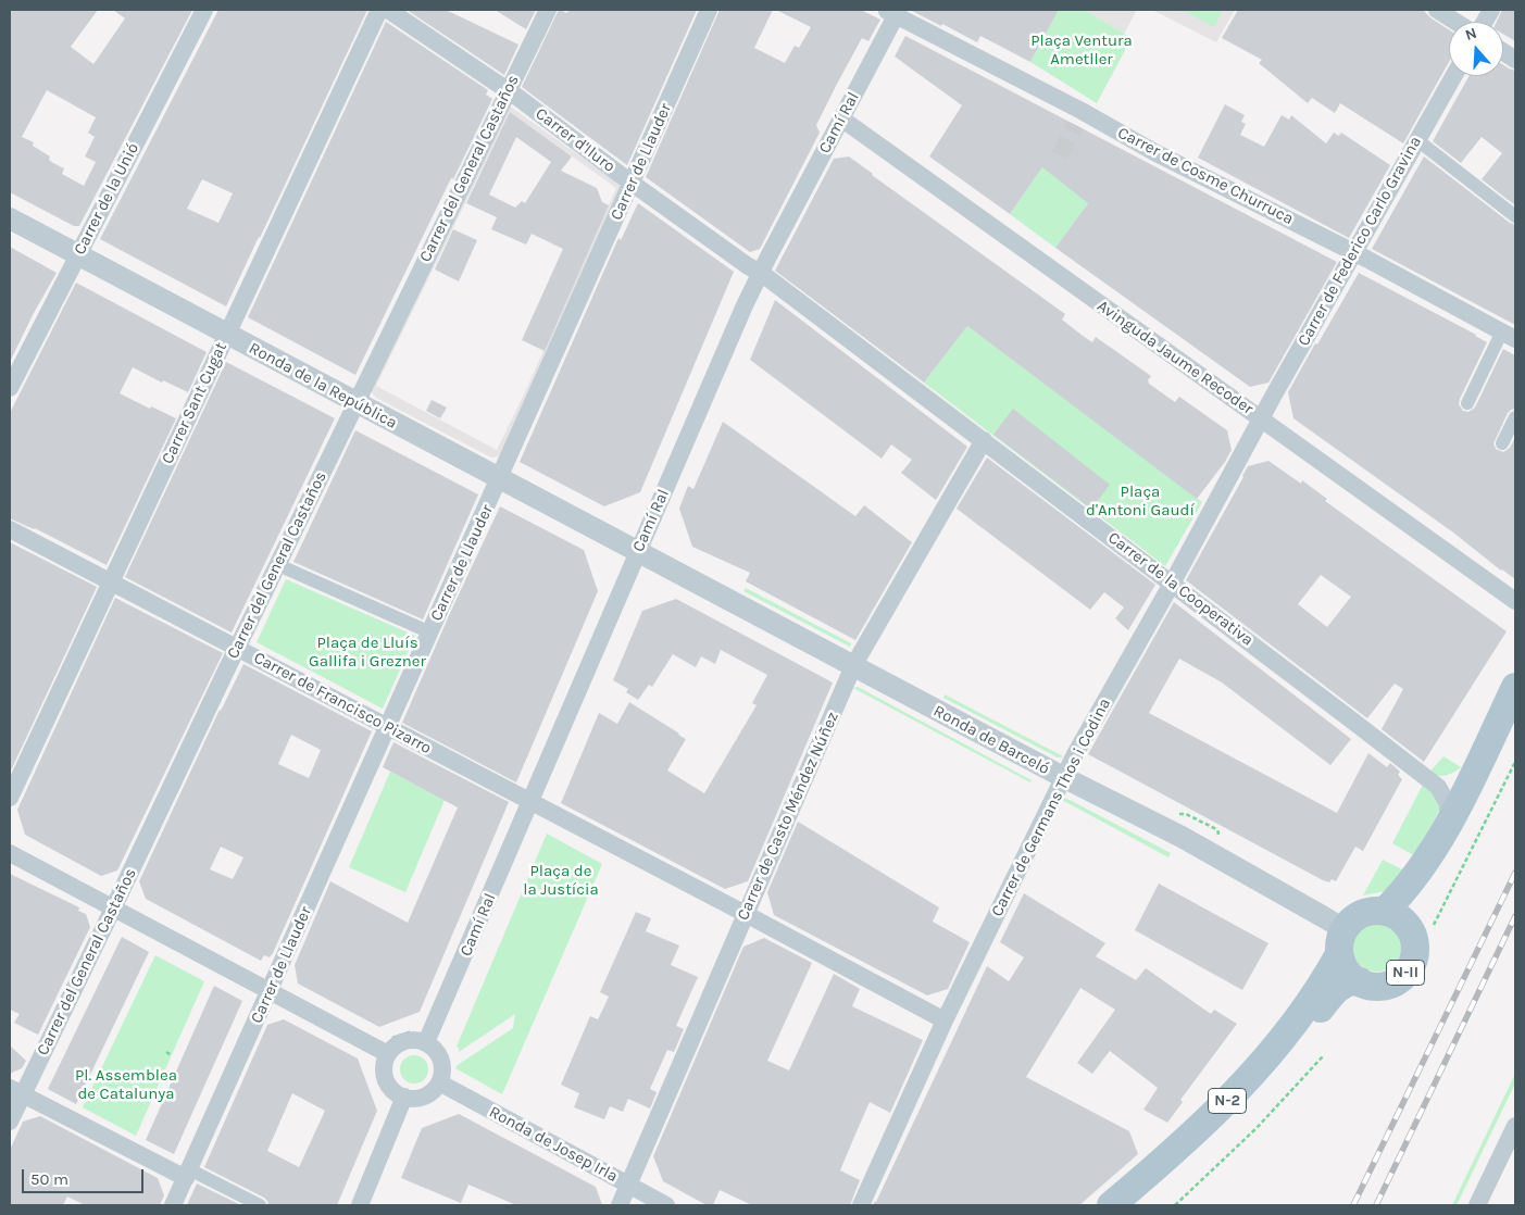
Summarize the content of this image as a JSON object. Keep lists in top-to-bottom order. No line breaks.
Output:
{"streets":{"main road":["N-II","N-2"],"street":["Camí Ral","Carrer d'Iluro","Carrer de Llauder","Carrer del General Castaños","Carrer de Cosme Churruca","Carrer de la Unió","Carrer de Federico Carlo Gravina","Avinguda Jaume Recoder","Ronda de la República","Carrer Sant Cugat","Carrer de la Cooperativa","Carrer de Francisco Pizarro","Ronda de Barceló","Carrer de Germans Thos i Codina","Carrer de Casto Méndez Núñez","Ronda de Josep Irla"]},"crossings":[["Camí Ral","Carrer d'Iluro"],["Camí Ral","Carrer de Cosme Churruca"],["Camí Ral","Avinguda Jaume Recoder"],["Camí Ral","Ronda de la República"],["Camí Ral","Carrer de la Cooperativa"],["Camí Ral","Carrer de Francisco Pizarro"],["Camí Ral","Ronda de Barceló"],["Camí Ral","Ronda de Josep Irla"],["Carrer d'Iluro","Carrer de Llauder"],["Carrer d'Iluro","Carrer del General Castaños"],["Carrer d'Iluro","Carrer de la Cooperativa"],["Carrer de Llauder","Ronda de la República"],["Carrer de Llauder","Carrer de Francisco Pizarro"],["Carrer del General Castaños","Ronda de la República"],["Carrer del General Castaños","Carrer de Francisco Pizarro"],["Carrer de Cosme Churruca","Carrer de Federico Carlo Gravina"],["Carrer de la Unió","Ronda de la República"],["Carrer de Federico Carlo Gravina","Avinguda Jaume Recoder"],["Carrer de Federico Carlo Gravina","Carrer de Germans Thos i Codina"],["Avinguda Jaume Recoder","Carrer de Germans Thos i Codina"],["Ronda de la República","Carrer Sant Cugat"],["Ronda de la República","Ronda de Barceló"],["Carrer Sant Cugat","Carrer de Francisco Pizarro"],["Carrer de la Cooperativa","Carrer de Germans Thos i Codina"],["Carrer de la Cooperativa","Carrer de Casto Méndez Núñez"],["Carrer de Francisco Pizarro","Carrer de Germans Thos i Codina"],["Carrer de Francisco Pizarro","Carrer de Casto Méndez Núñez"],["Ronda de Barceló","Carrer de Germans Thos i Codina"],["Ronda de Barceló","Carrer de Casto Méndez Núñez"],["Ronda de Barceló","N-II"],["Ronda de Barceló","N-2"],["Carrer de Casto Méndez Núñez","Ronda de Josep Irla"],["N-II","N-2"]],"parks":["Plaça Ventura Ametller","Plaça d'Antoni Gaudí","Plaça de Lluís Gallifa i Grezner","Plaça de la Justícia","Pl. Assemblea de Catalunya"],"scale_bar":"50 m","north":"top"}
